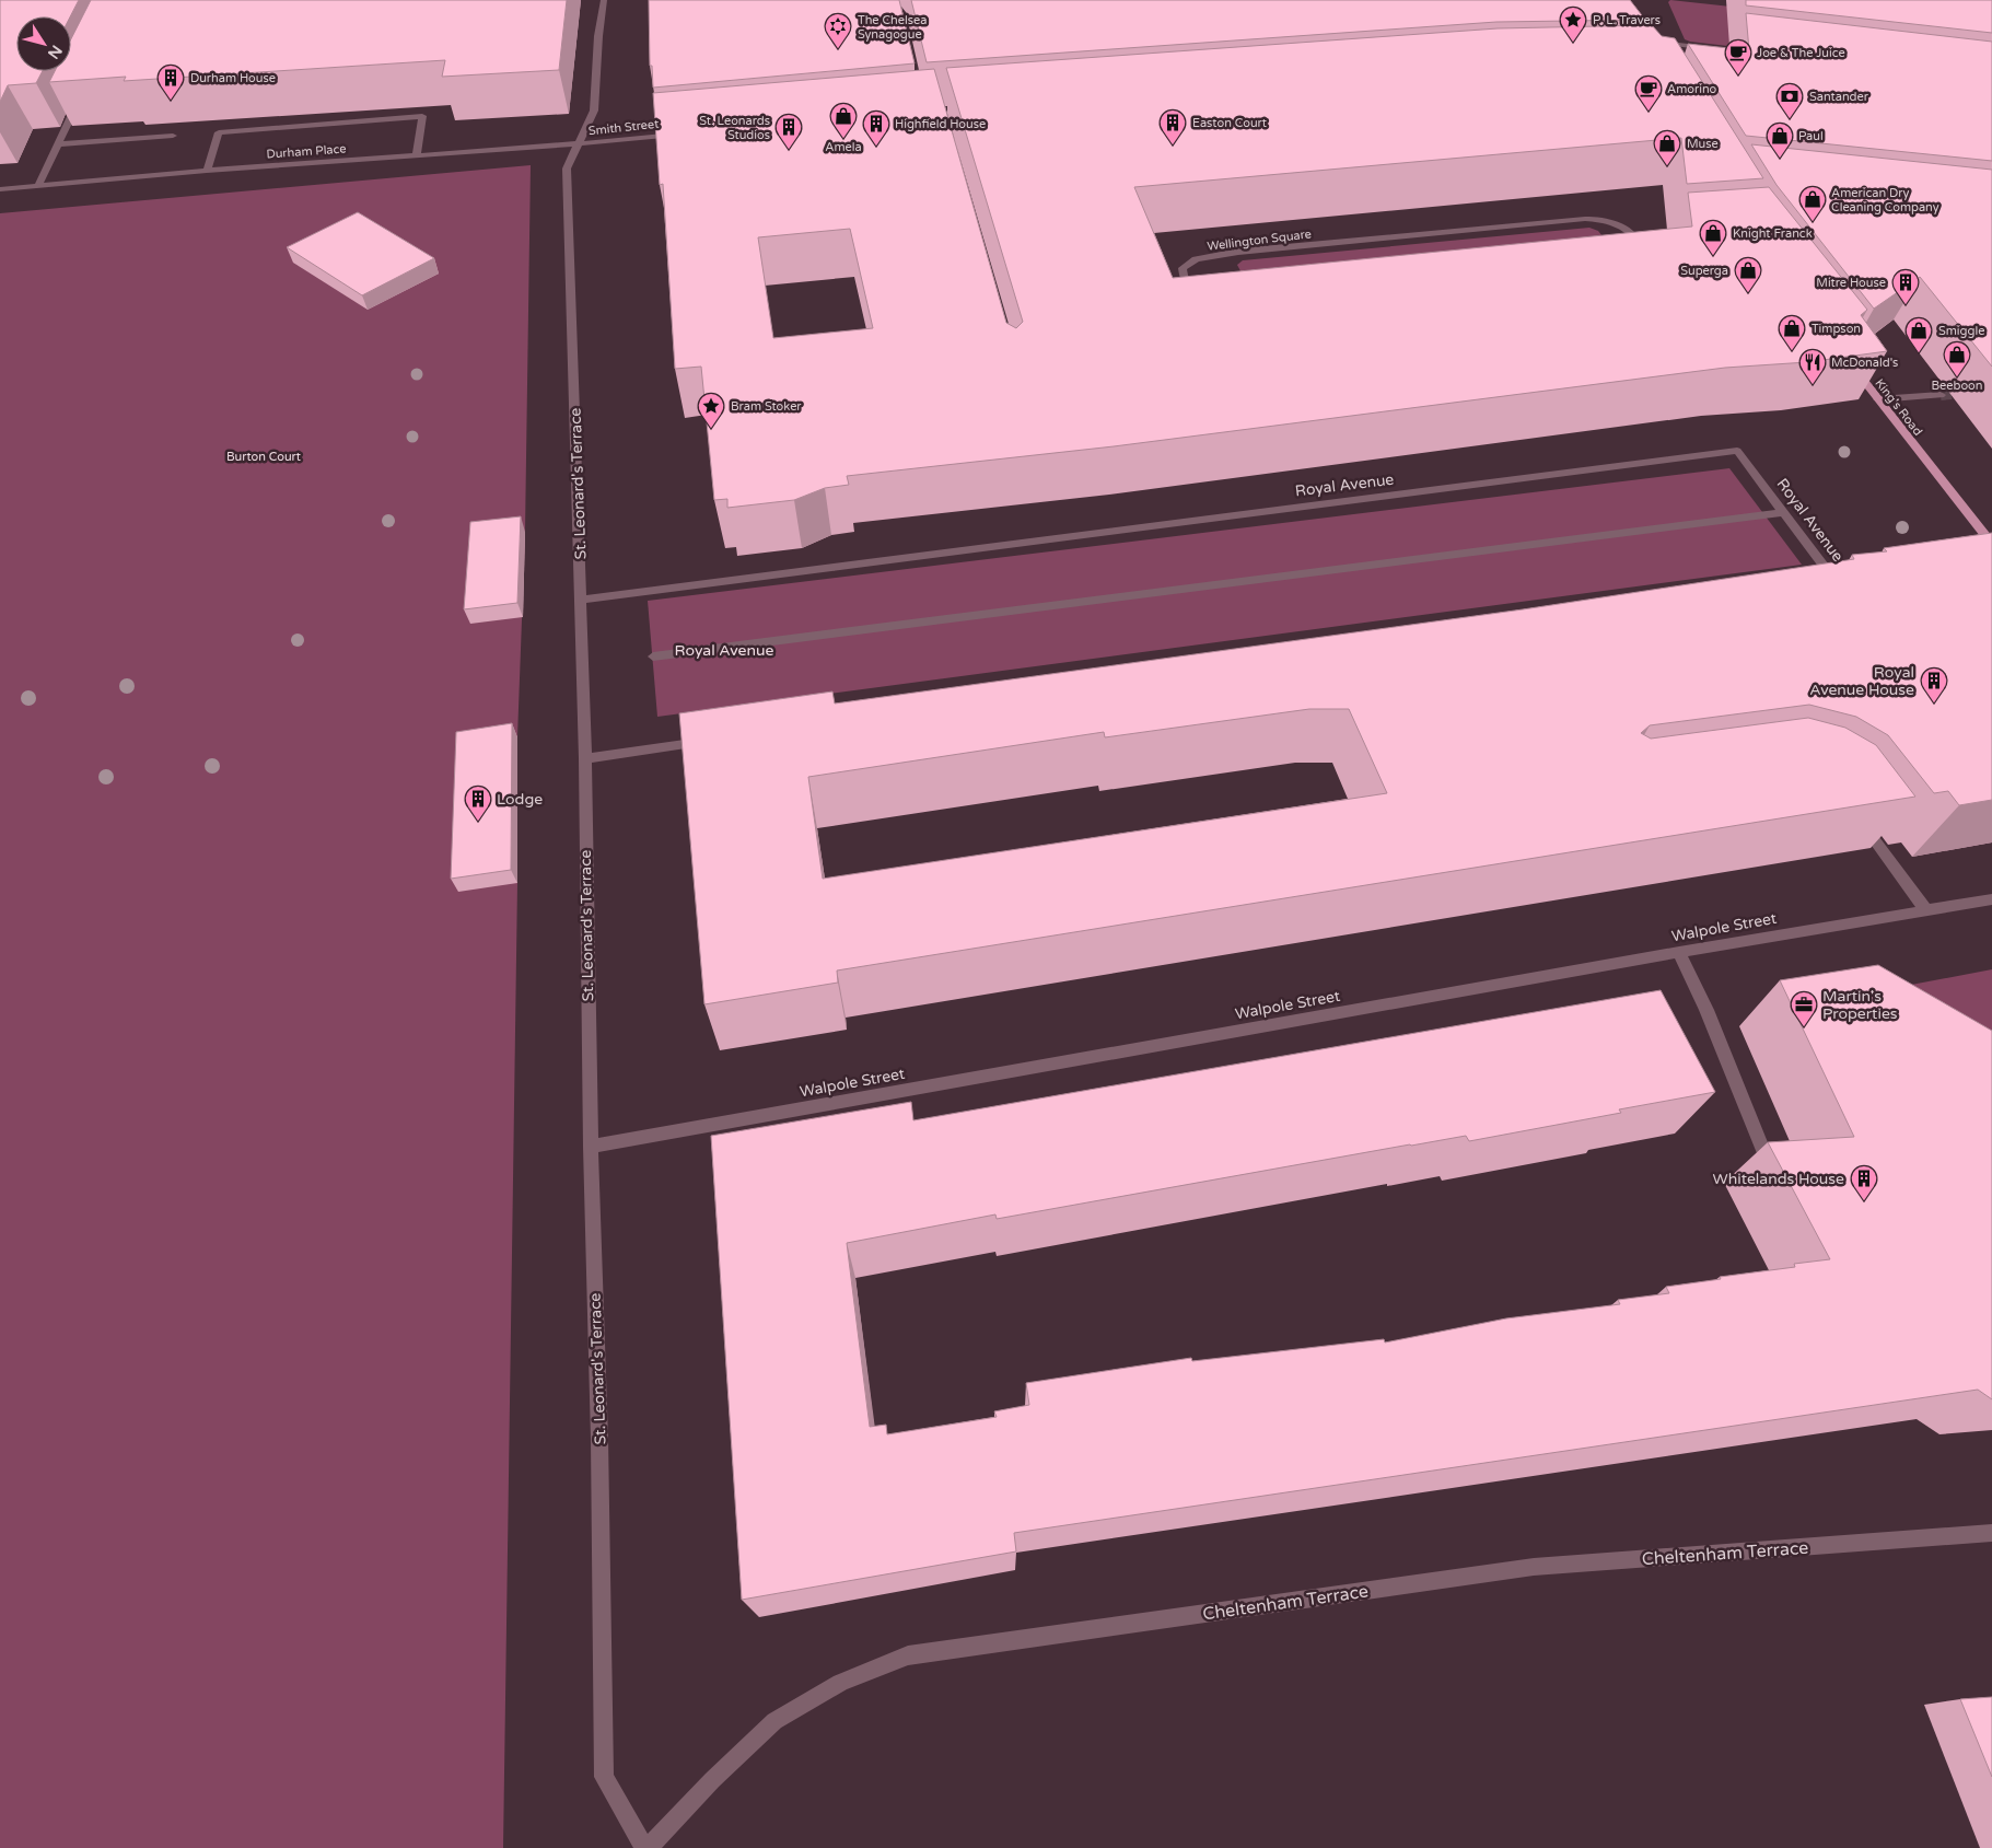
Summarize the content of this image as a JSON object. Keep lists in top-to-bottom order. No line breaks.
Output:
{"streets":{"main road":["King's Road"],"street":["Smith Street","Durham Place","Wellington Square","St. Leonard's Terrace","Royal Avenue","Walpole Street","Cheltenham Terrace"]},"crossings":[["Smith Street","Durham Place"],["Smith Street","St. Leonard's Terrace"],["Durham Place","St. Leonard's Terrace"],["St. Leonard's Terrace","Royal Avenue"],["St. Leonard's Terrace","Walpole Street"],["St. Leonard's Terrace","Cheltenham Terrace"]],"parks":["Burton Court","Royal Avenue"],"places":{"place":["P. L. Travers","Bram Stoker"],"synagogue":["The Chelsea Synagogue"],"cafe":["Joe & The Juice","Amorino"],"building":["Durham House","Easton Court","Highfield House","St. Leonards Studios","Mitre House","Royal Avenue House","Lodge","Whitelands House"],"bank":["Santander"],"shop":["Amela","Paul","Muse","American Dry Cleaning Company","Knight Franck","Superga","Timpson","Smiggle","Beeboon"],"restaurant":["McDonald's"],"office":["Martin's Properties"]},"north":"bottom right"}
